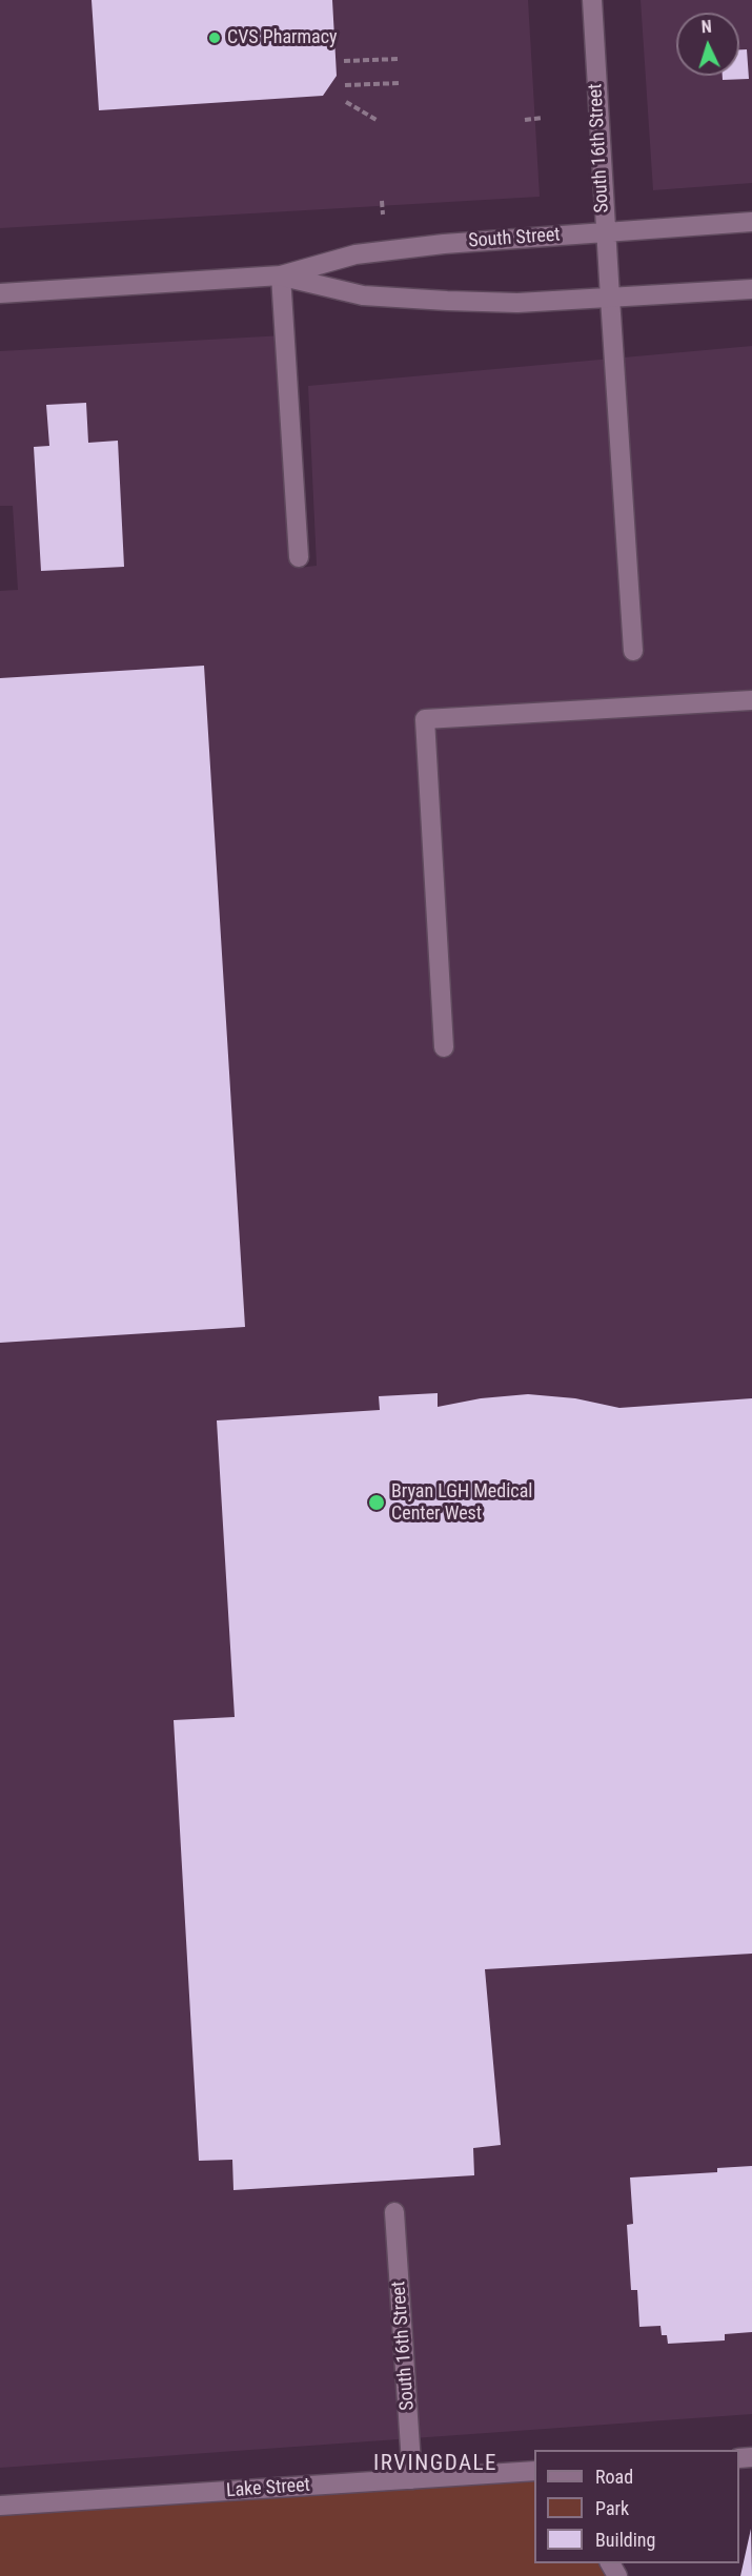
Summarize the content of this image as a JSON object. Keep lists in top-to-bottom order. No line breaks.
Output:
{"streets":{"main road":["South 16th Street","South Street","Lake Street"]},"crossings":[["South 16th Street","South Street"],["South 16th Street","Lake Street"]],"districts":["IRVINGDALE"],"places":["CVS Pharmacy","Bryan LGH Medical Center West"],"legend":["Road","Park","Building"],"north":"top"}
